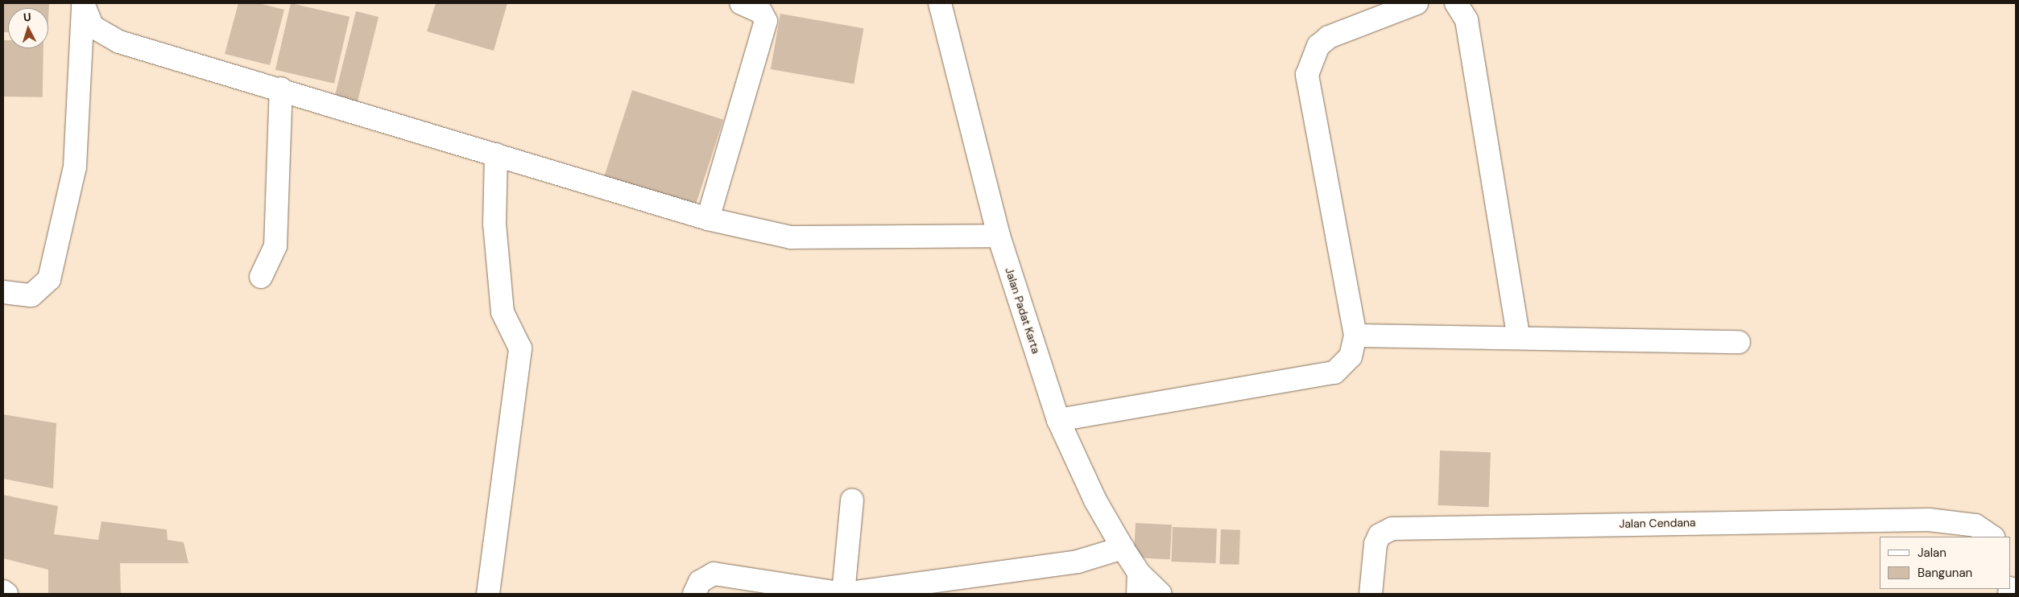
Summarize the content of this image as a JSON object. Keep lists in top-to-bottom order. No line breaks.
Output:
{"streets":{"street":["Jalan Padat Karta","Jalan Cendana"]},"legend":["Jalan","Bangunan"],"north":"top"}
